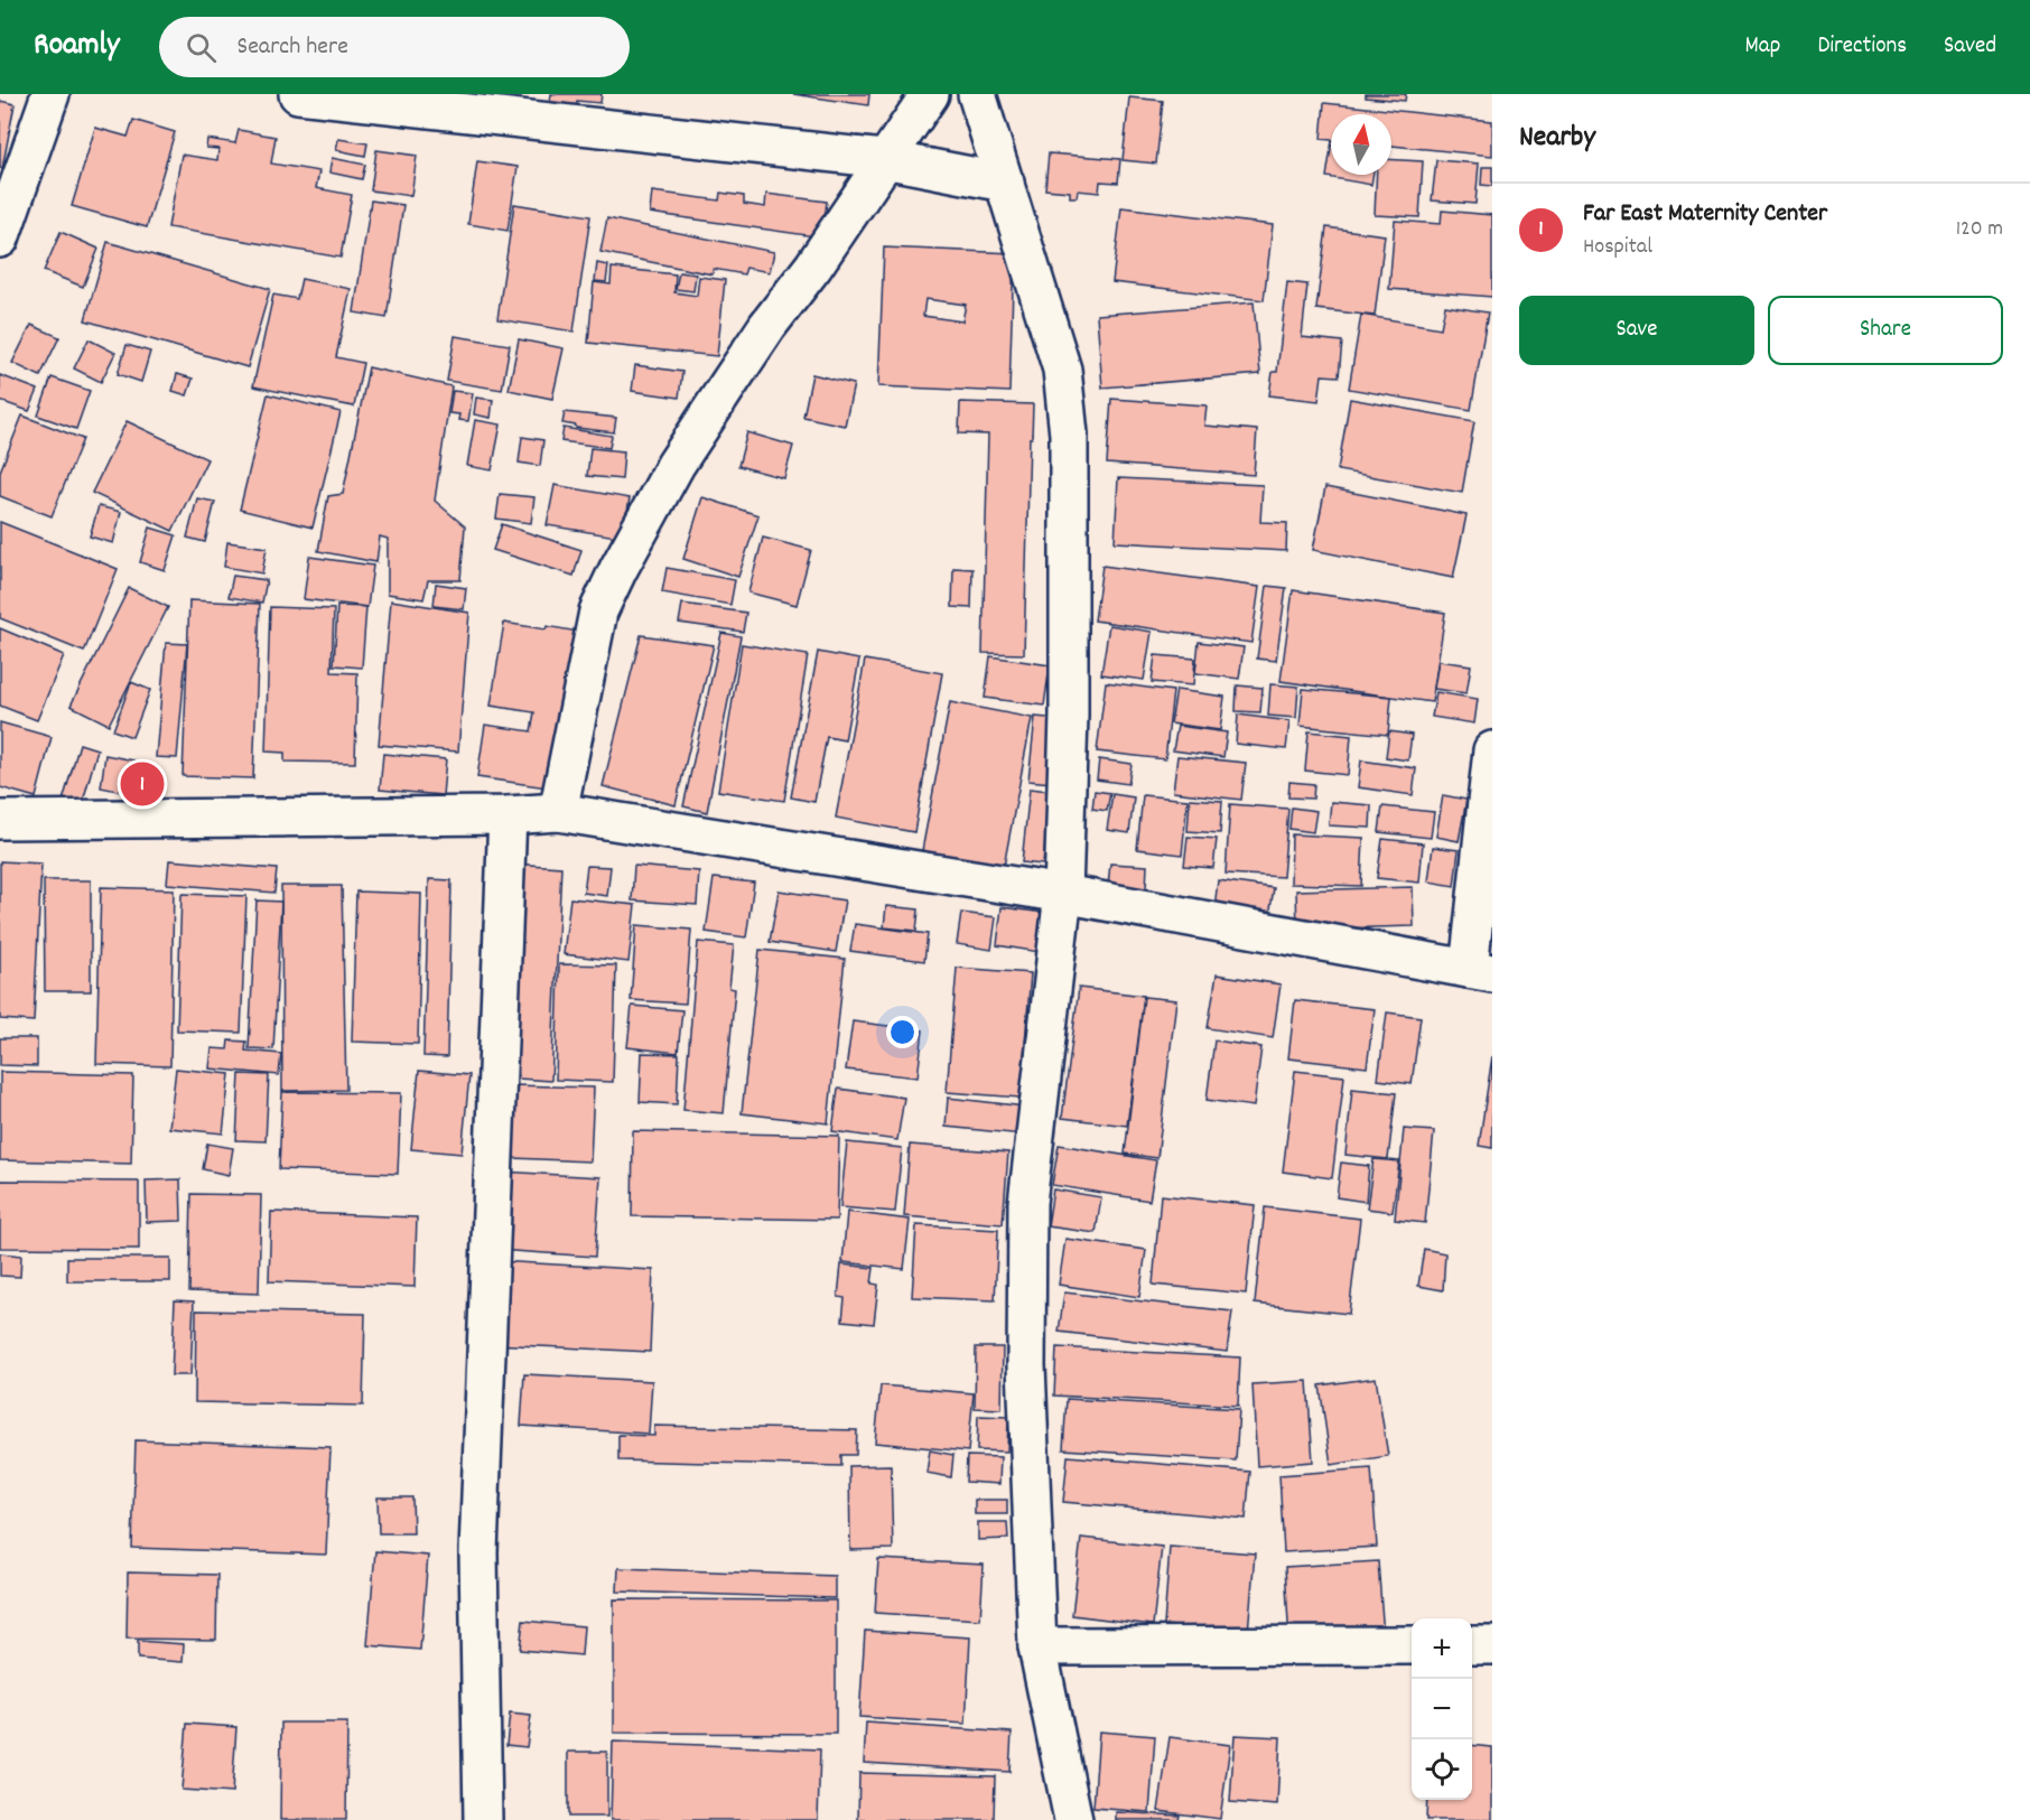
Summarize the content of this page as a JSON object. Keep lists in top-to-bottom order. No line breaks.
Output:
{"north":"top","page":{"header":"Roamly","search":"Search here","nav":["Map","Directions","Saved"],"heading":"Nearby","list":[{"mark":"1","name":"Far East Maternity Center","note":"Hospital","value":"120 m"}],"buttons":["Save","Share"],"pins":"1","map_buttons":["+","−"]}}
